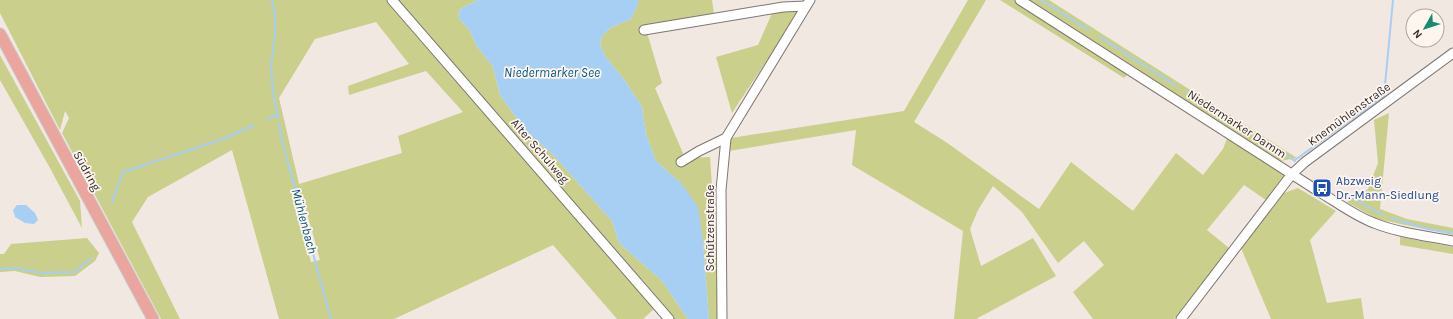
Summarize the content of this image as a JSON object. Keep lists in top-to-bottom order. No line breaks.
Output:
{"streets":{"main road":["Südring"],"street":["Knemühlenstraße","Niedermarker Damm","Alter Schulweg","Schützenstraße"]},"crossings":[["Knemühlenstraße","Niedermarker Damm"]],"water":["Niedermarker See","Mühlenbach"],"places":{"bus stop":["Abzweig Dr.-Mann-Siedlung"]},"north":"bottom left"}
